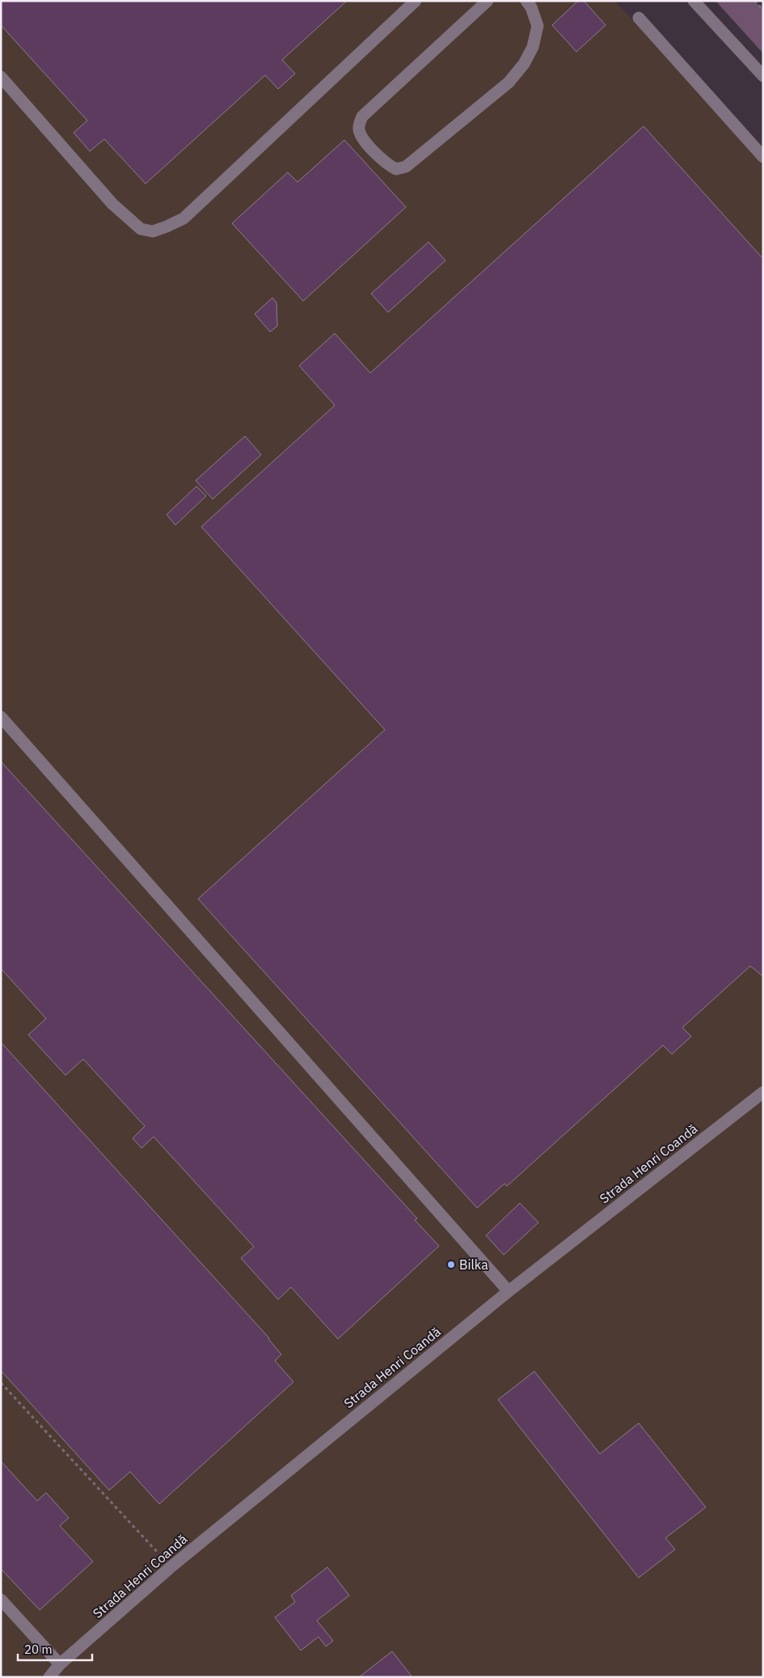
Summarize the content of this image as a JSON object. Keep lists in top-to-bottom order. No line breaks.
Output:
{"streets":{"street":["Strada Henri Coandă"]},"places":["Bilka"],"scale_bar":"20 m"}
